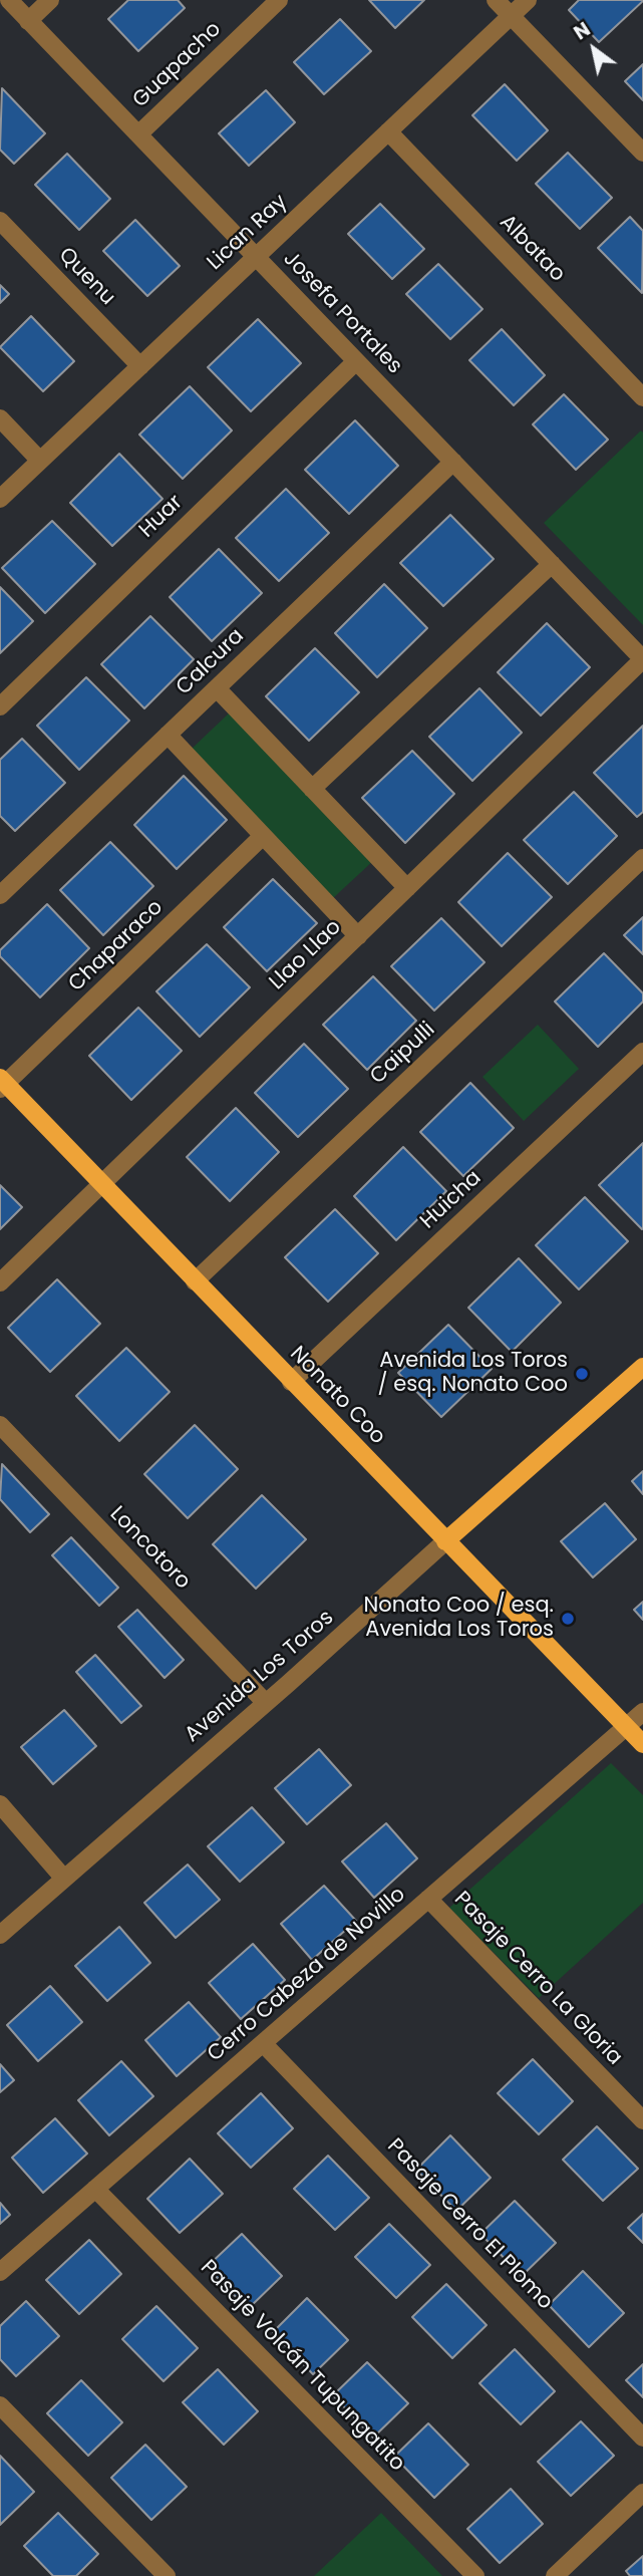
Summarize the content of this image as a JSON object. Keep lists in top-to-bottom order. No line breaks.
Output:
{"streets":{"main road":["Nonato Coo","Avenida Los Toros"],"street":["Guapacho","Lican Ray","Albatao","Quenu","Josefa Portales","Huar","Calcura","Chaparaco","Llao Llao","Caipulli","Huicha","Loncotoro","Cerro Cabeza de Novillo","Pasaje Cerro La Gloria","Pasaje Cerro El Plomo","Pasaje Volcán Tupungatito"]},"crossings":[["Guapacho","Josefa Portales"],["Lican Ray","Albatao"],["Lican Ray","Quenu"],["Lican Ray","Josefa Portales"],["Josefa Portales","Huar"],["Josefa Portales","Calcura"],["Josefa Portales","Llao Llao"],["Chaparaco","Nonato Coo"],["Llao Llao","Nonato Coo"],["Caipulli","Nonato Coo"],["Huicha","Nonato Coo"],["Nonato Coo","Avenida Los Toros"],["Nonato Coo","Cerro Cabeza de Novillo"],["Loncotoro","Avenida Los Toros"],["Cerro Cabeza de Novillo","Pasaje Cerro La Gloria"],["Cerro Cabeza de Novillo","Pasaje Cerro El Plomo"],["Cerro Cabeza de Novillo","Pasaje Volcán Tupungatito"]],"places":["Avenida Los Toros / esq. Nonato Coo","Nonato Coo / esq. Avenida Los Toros"],"north":"top left"}
